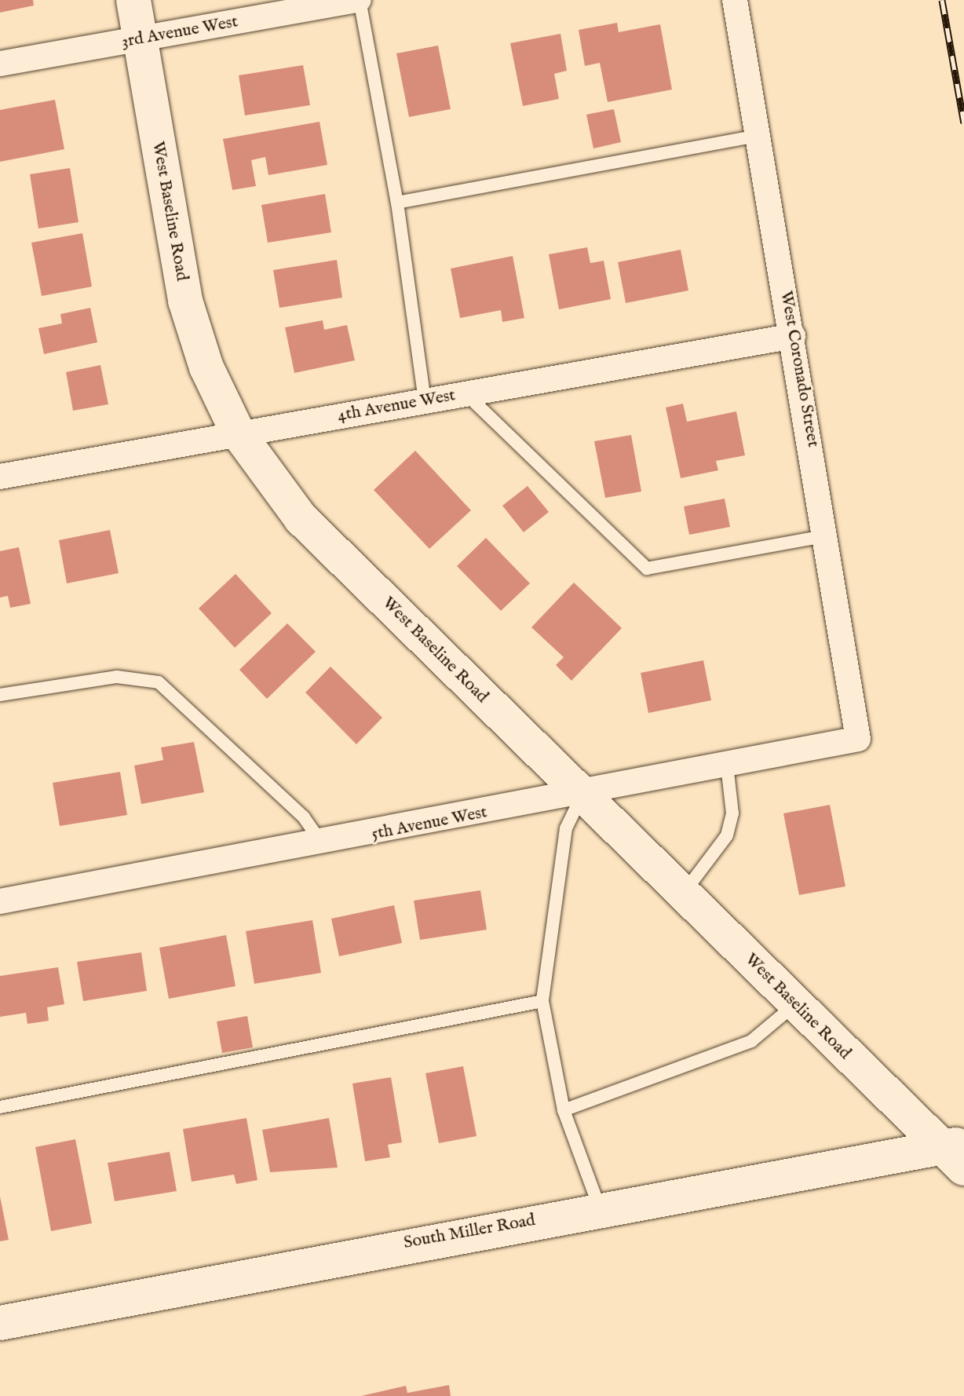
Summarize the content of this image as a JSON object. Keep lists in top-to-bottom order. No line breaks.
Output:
{"streets":{"main road":["West Baseline Road","South Miller Road"],"street":["3rd Avenue West","West Coronado Street","4th Avenue West","5th Avenue West"]},"crossings":[["3rd Avenue West","West Baseline Road"],["West Baseline Road","4th Avenue West"],["West Baseline Road","5th Avenue West"],["West Baseline Road","South Miller Road"],["West Coronado Street","4th Avenue West"],["West Coronado Street","5th Avenue West"]]}
